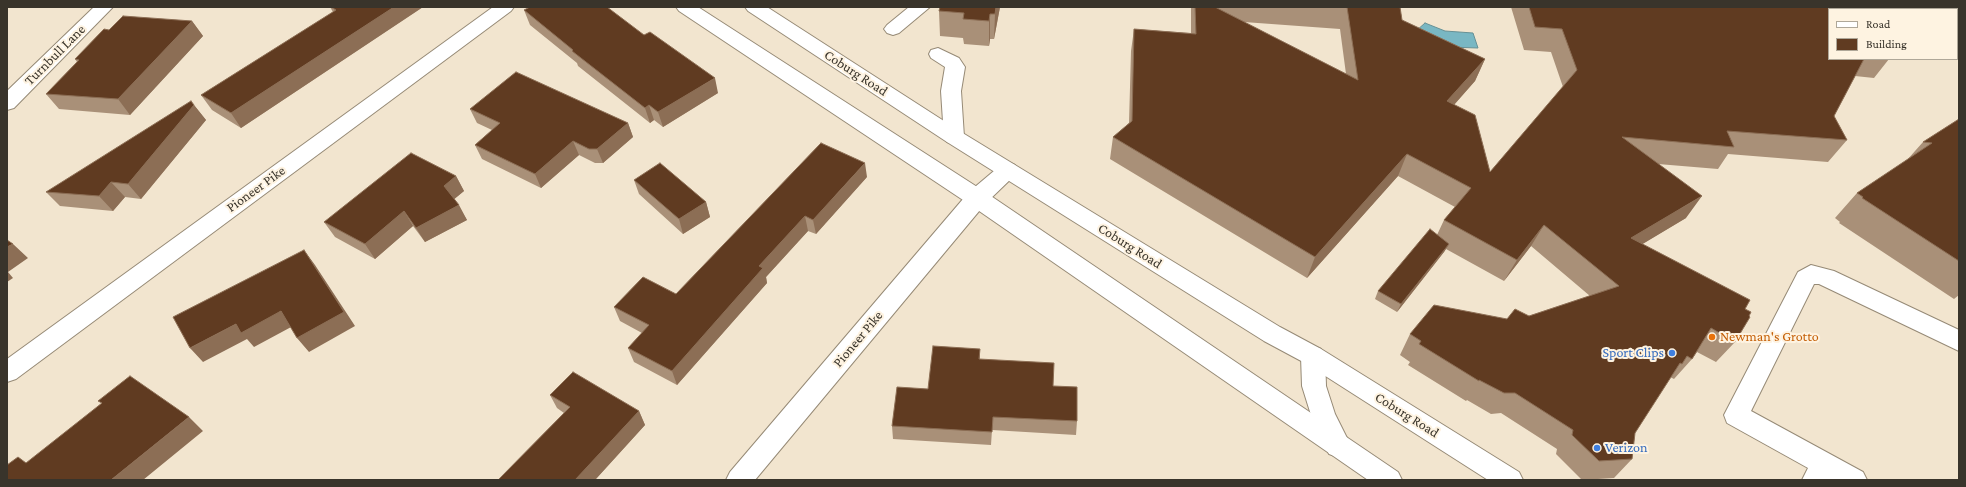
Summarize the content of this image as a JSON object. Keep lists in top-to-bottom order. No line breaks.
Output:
{"streets":{"main road":["Turnbull Lane","Coburg Road","Pioneer Pike"]},"crossings":[["Coburg Road","Pioneer Pike"]],"places":["Newman's Grotto","Sport Clips","Verizon"],"legend":["Road","Building"]}
